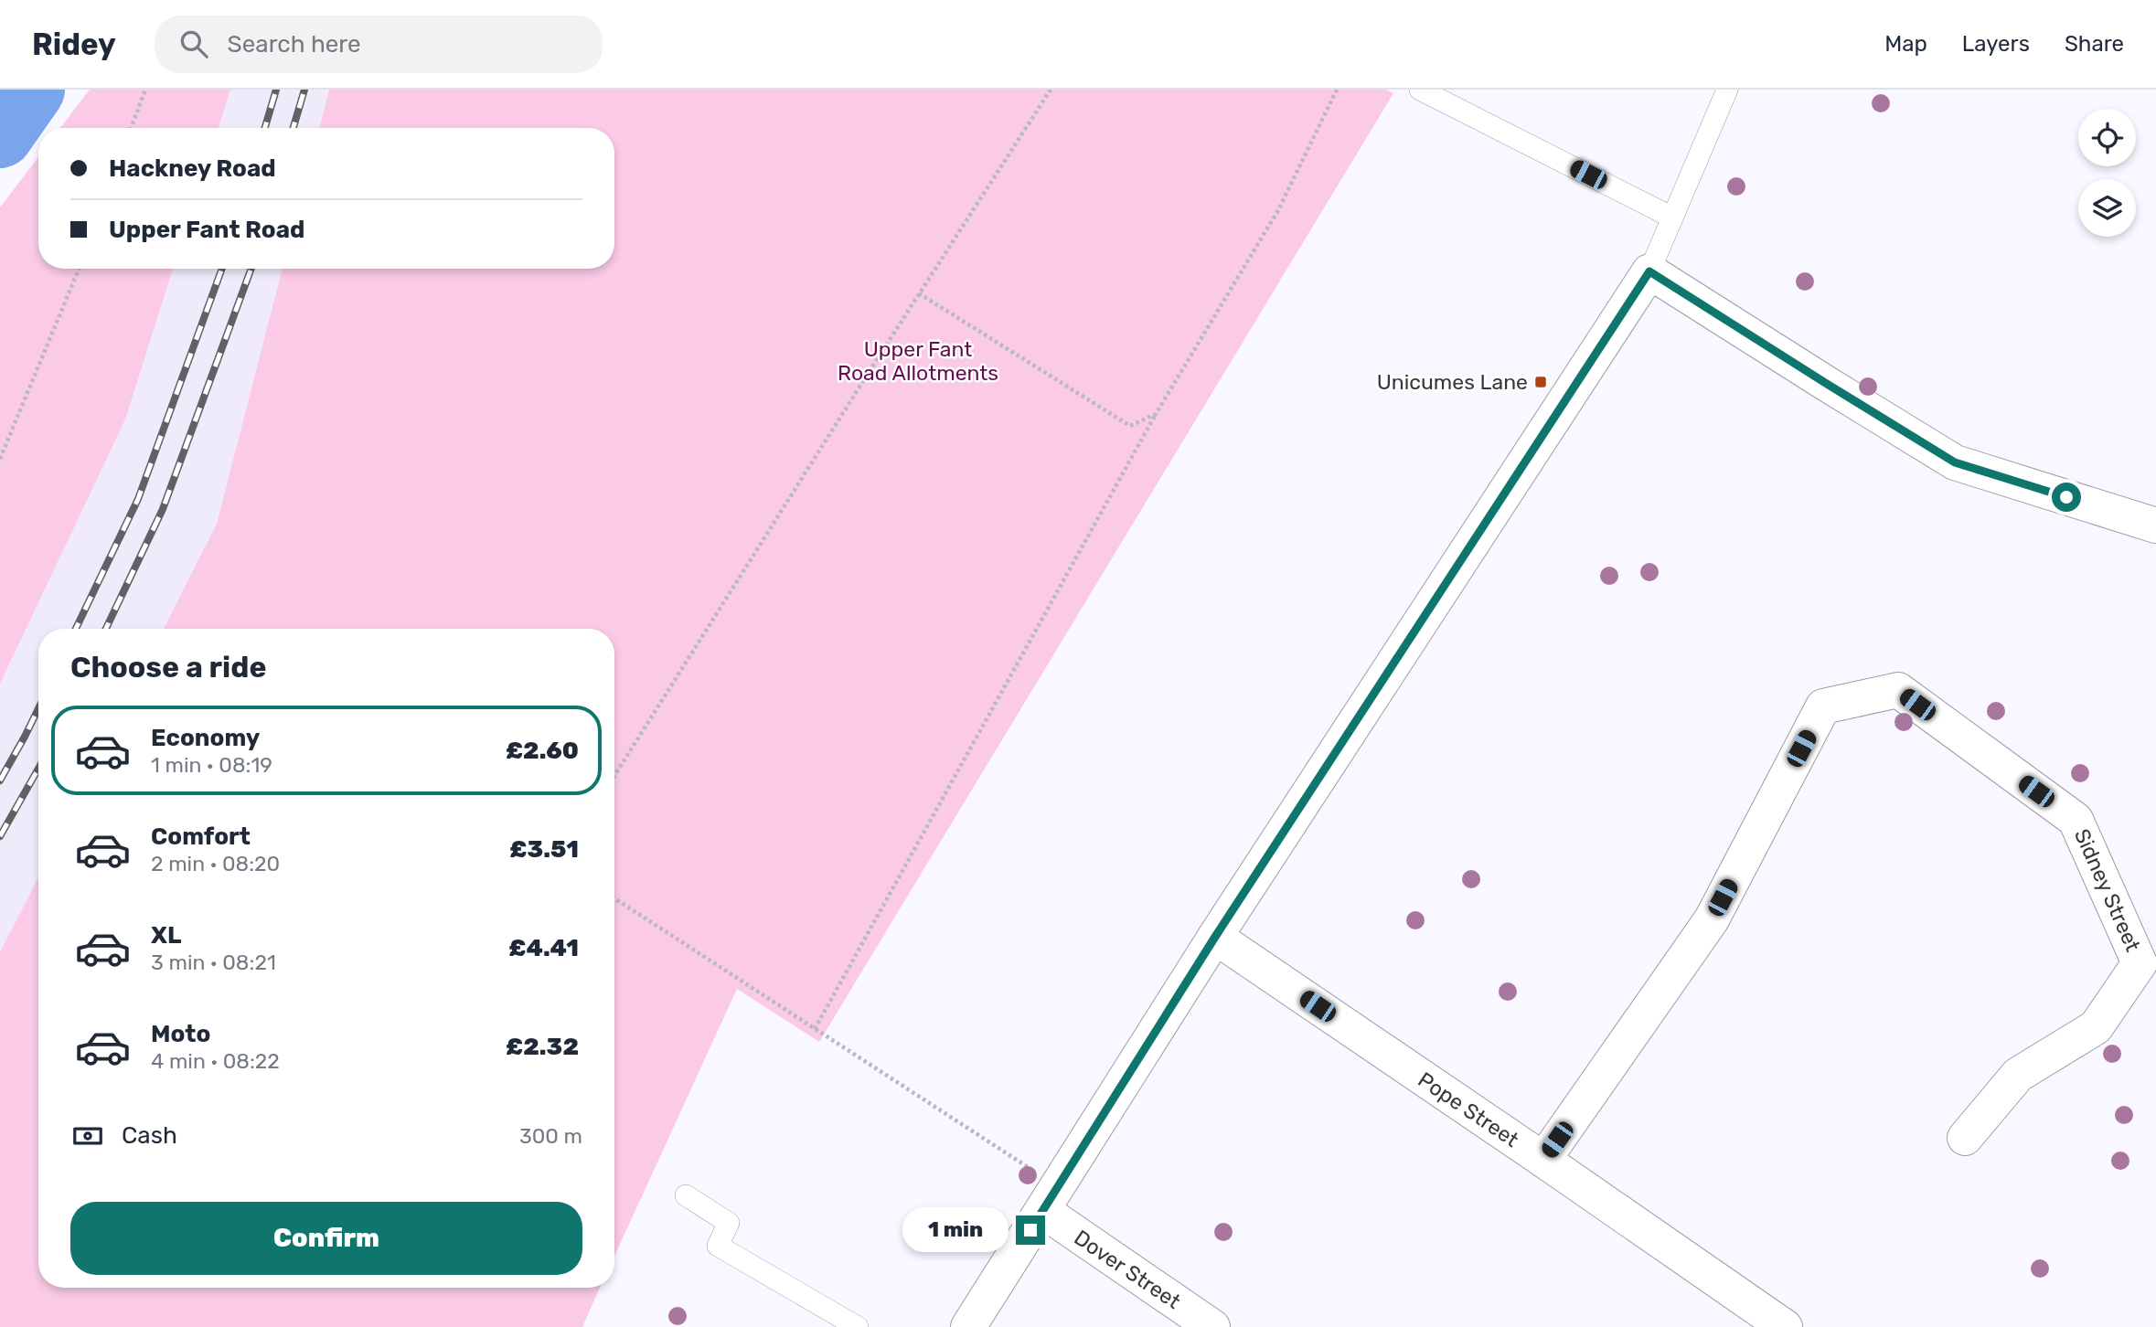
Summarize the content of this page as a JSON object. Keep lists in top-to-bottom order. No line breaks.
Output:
{"streets":{"street":["Sidney Street","Pope Street","Dover Street"]},"crossings":[["Sidney Street","Pope Street"]],"parks":["Upper Fant Road Allotments"],"places":{"transit":["Unicumes Lane"]},"page":{"header":"Ridey","search":"Search here","nav":["Map","Layers","Share"],"banner":["Hackney Road","Upper Fant Road"],"heading":"Choose a ride","list":[{"name":"Economy","note":"1 min · 08:19","value":"£2.60"},{"name":"Comfort","note":"2 min · 08:20","value":"£3.51"},{"name":"XL","note":"3 min · 08:21","value":"£4.41"},{"name":"Moto","note":"4 min · 08:22","value":"£2.32"}],"pay":["Cash","300 m"],"buttons":"Confirm","bubble":"1 min"}}
